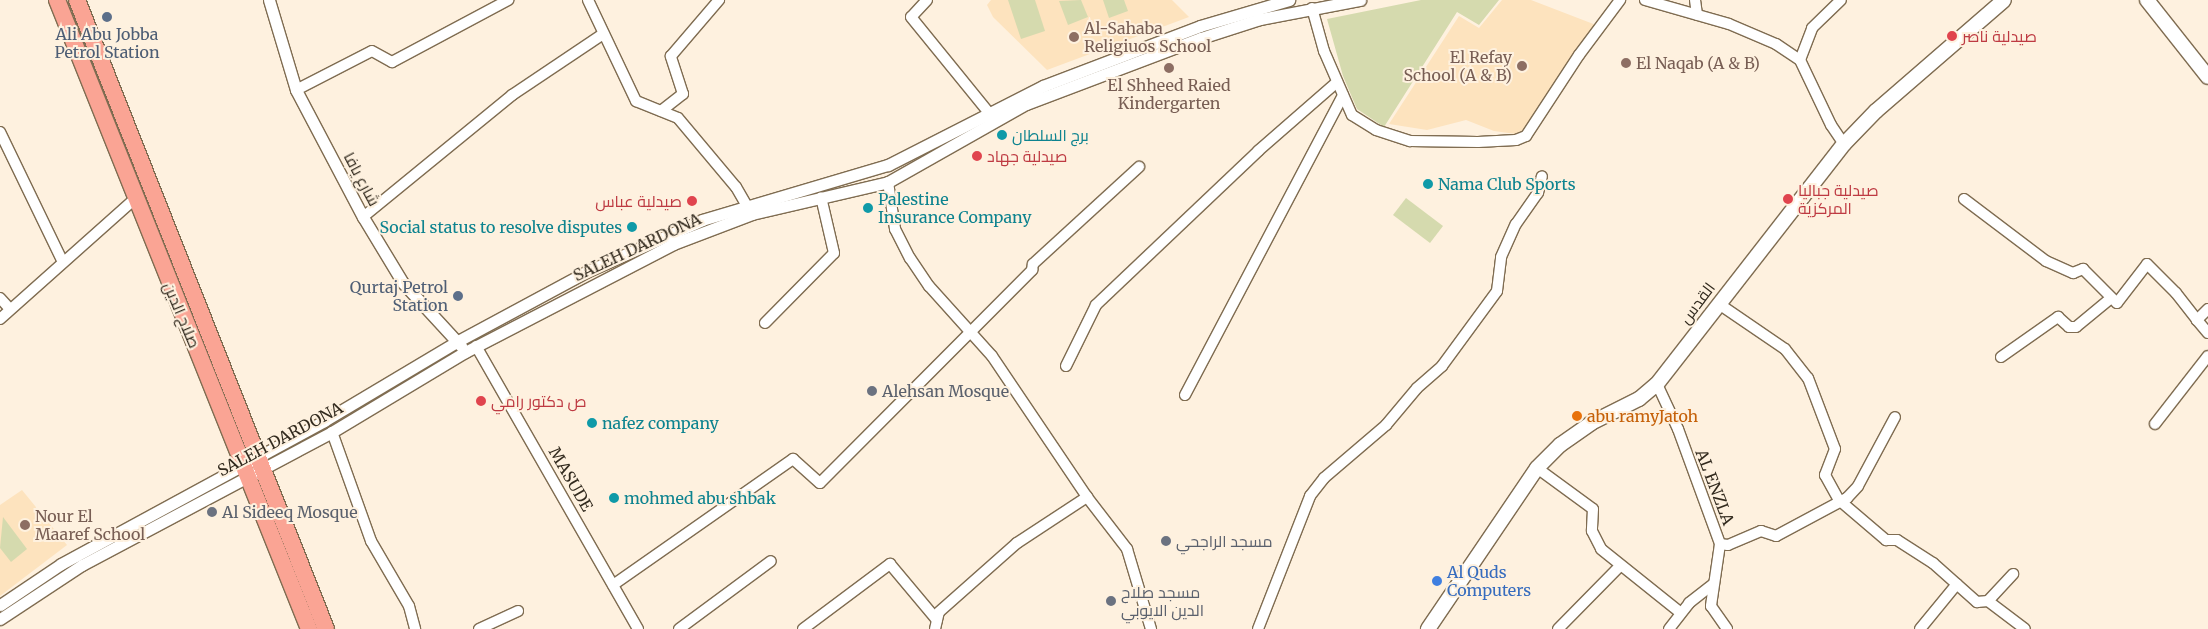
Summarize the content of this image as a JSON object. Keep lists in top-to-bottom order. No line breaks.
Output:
{"streets":{"highway":["صلاح الدين"],"main road":["القدس"],"street":["شارع يافا","SALEH DARDONA","MASUDE","AL ENZLA"]},"crossings":[["شارع يافا","SALEH DARDONA"],["SALEH DARDONA","صلاح الدين"],["SALEH DARDONA","MASUDE"],["القدس","AL ENZLA"]],"places":["Ali Abu Jobba Petrol Station","صيدلية ناصر","Al-Sahaba Religiuos School","El Naqab (A & B)","El Refay School (A & B)","El Shheed Raied Kindergarten","برج السلطان","صيدلية جهاد","Nama Club Sports","صيدلية جباليا المركزية","صيدلية عباس","Palestine Insurance Company","Social status to resolve disputes","Qurtaj Petrol Station","Alehsan Mosque","ص دكتور رامي","abu ramyJatoh","nafez company","mohmed abu shbak","Al Sideeq Mosque","Nour El Maaref School","مسجد الراجحي","Al Quds Computers","مسجد صلاح الدين الايوبي"]}
